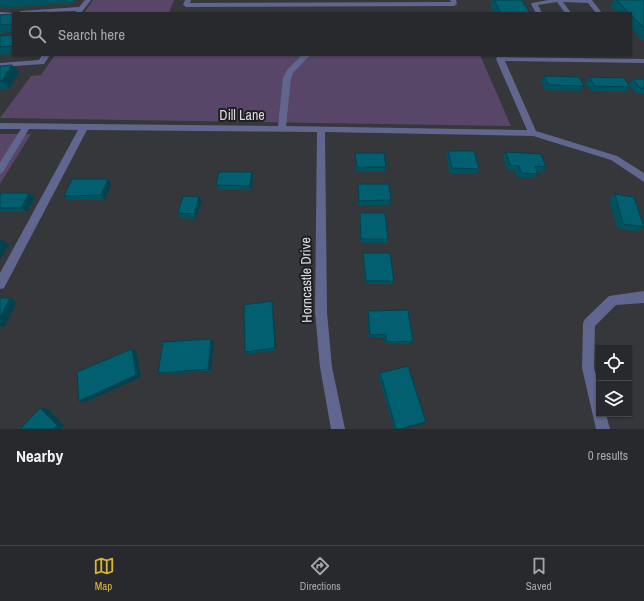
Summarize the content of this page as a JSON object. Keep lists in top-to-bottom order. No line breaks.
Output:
{"streets":{"street":["Dill Lane","Horncastle Drive"]},"crossings":[["Dill Lane","Horncastle Drive"]],"page":{"search":"Search here","heading":["Nearby","0 results"],"nav":["Map","Directions","Saved"]}}
